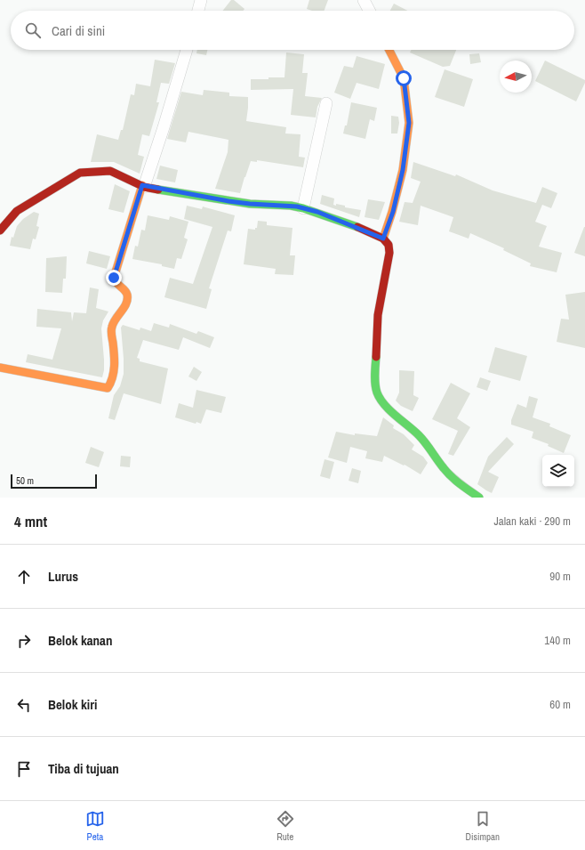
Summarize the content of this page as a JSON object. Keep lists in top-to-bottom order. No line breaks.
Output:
{"scale_bar":"50 m","north":"left","page":{"search":"Cari di sini","scale":"50 m","heading":["4 mnt","Jalan kaki · 290 m"],"list":[["Lurus","90 m"],["Belok kanan","140 m"],["Belok kiri","60 m"],"Tiba di tujuan"],"nav":["Peta","Rute","Disimpan"]}}
